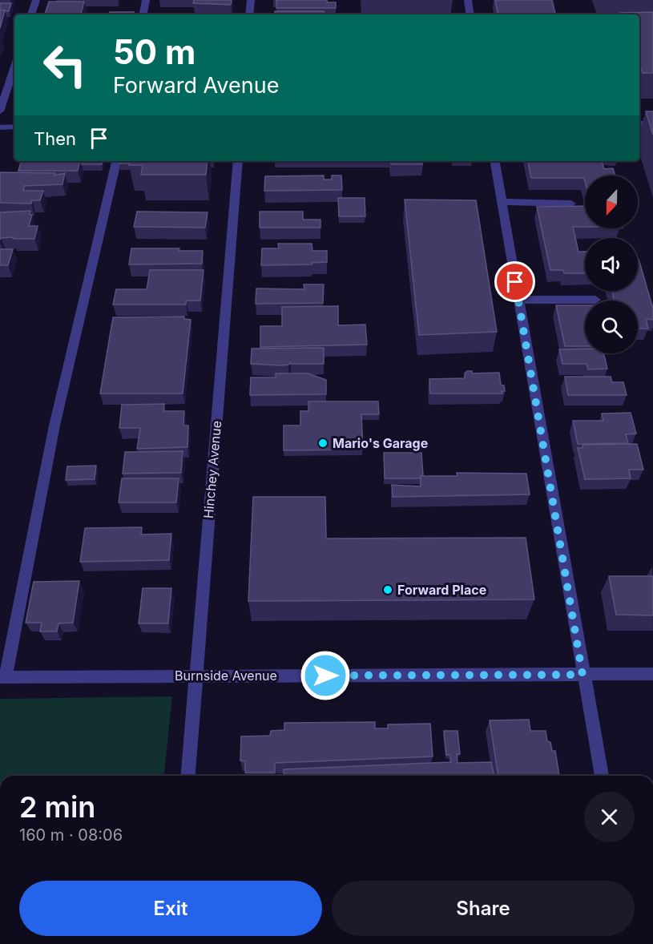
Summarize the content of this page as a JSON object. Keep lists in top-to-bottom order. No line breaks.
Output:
{"streets":{"street":["Hinchey Avenue","Burnside Avenue"]},"crossings":[["Hinchey Avenue","Burnside Avenue"]],"places":["Mario's Garage","Forward Place"],"north":"bottom","page":{"turn":["50 m","Forward Avenue"],"then":"Then","heading":["2 min","160 m · 08:06"],"buttons":["Exit","Share"]}}
